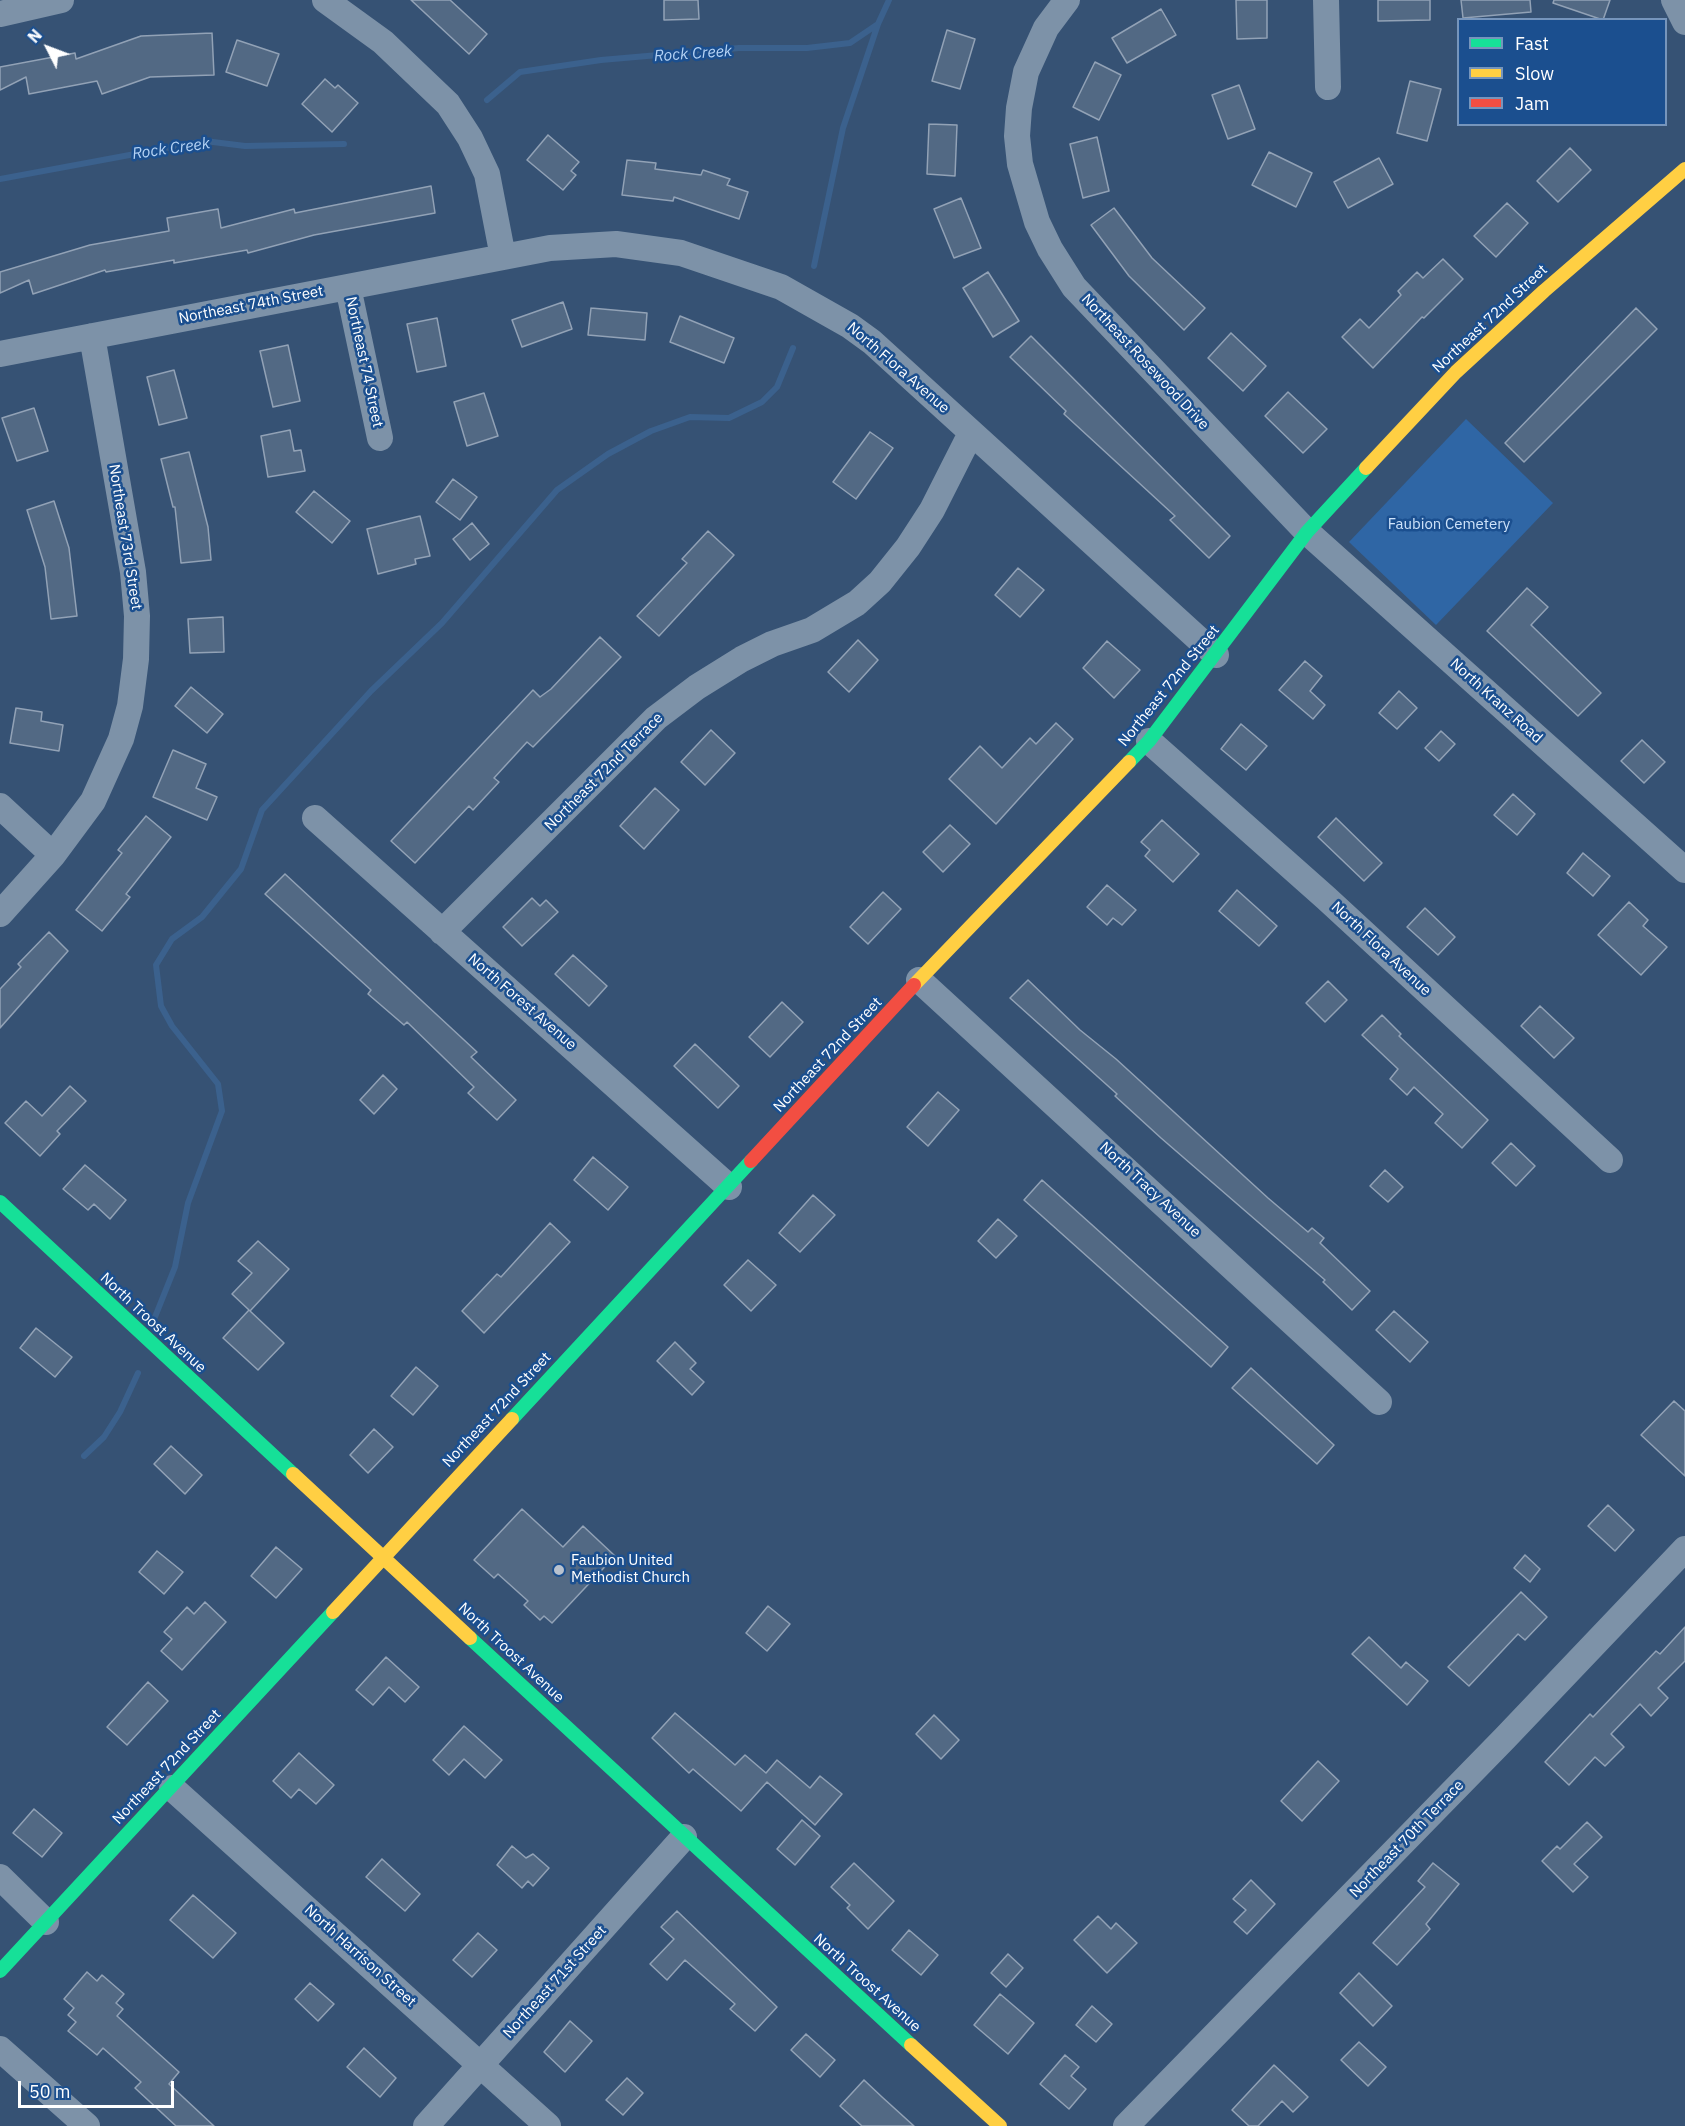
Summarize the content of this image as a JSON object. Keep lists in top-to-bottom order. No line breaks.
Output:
{"streets":{"main road":["Northeast 72nd Street","North Troost Avenue"],"street":["Northeast 74th Street","Northeast 74 Street","Northeast Rosewood Drive","North Flora Avenue","Northeast 73rd Street","North Kranz Road","Northeast 72nd Terrace","North Forest Avenue","North Tracy Avenue","Northeast 70th Terrace","North Harrison Street","Northeast 71st Street"]},"crossings":[["Northeast 74th Street","Northeast 74 Street"],["Northeast 74th Street","North Flora Avenue"],["Northeast 74th Street","Northeast 73rd Street"],["Northeast 72nd Street","Northeast Rosewood Drive"],["Northeast 72nd Street","North Flora Avenue"],["Northeast 72nd Street","North Kranz Road"],["Northeast 72nd Street","North Forest Avenue"],["Northeast 72nd Street","North Tracy Avenue"],["Northeast 72nd Street","North Troost Avenue"],["Northeast 72nd Street","North Harrison Street"],["Northeast Rosewood Drive","North Kranz Road"],["North Flora Avenue","Northeast 72nd Terrace"],["Northeast 72nd Terrace","North Forest Avenue"],["North Troost Avenue","Northeast 71st Street"],["North Harrison Street","Northeast 71st Street"]],"water":["Rock Creek"],"parks":["Faubion Cemetery"],"places":["Faubion United Methodist Church"],"legend":["Fast","Slow","Jam"],"scale_bar":"50 m","north":"top left"}
